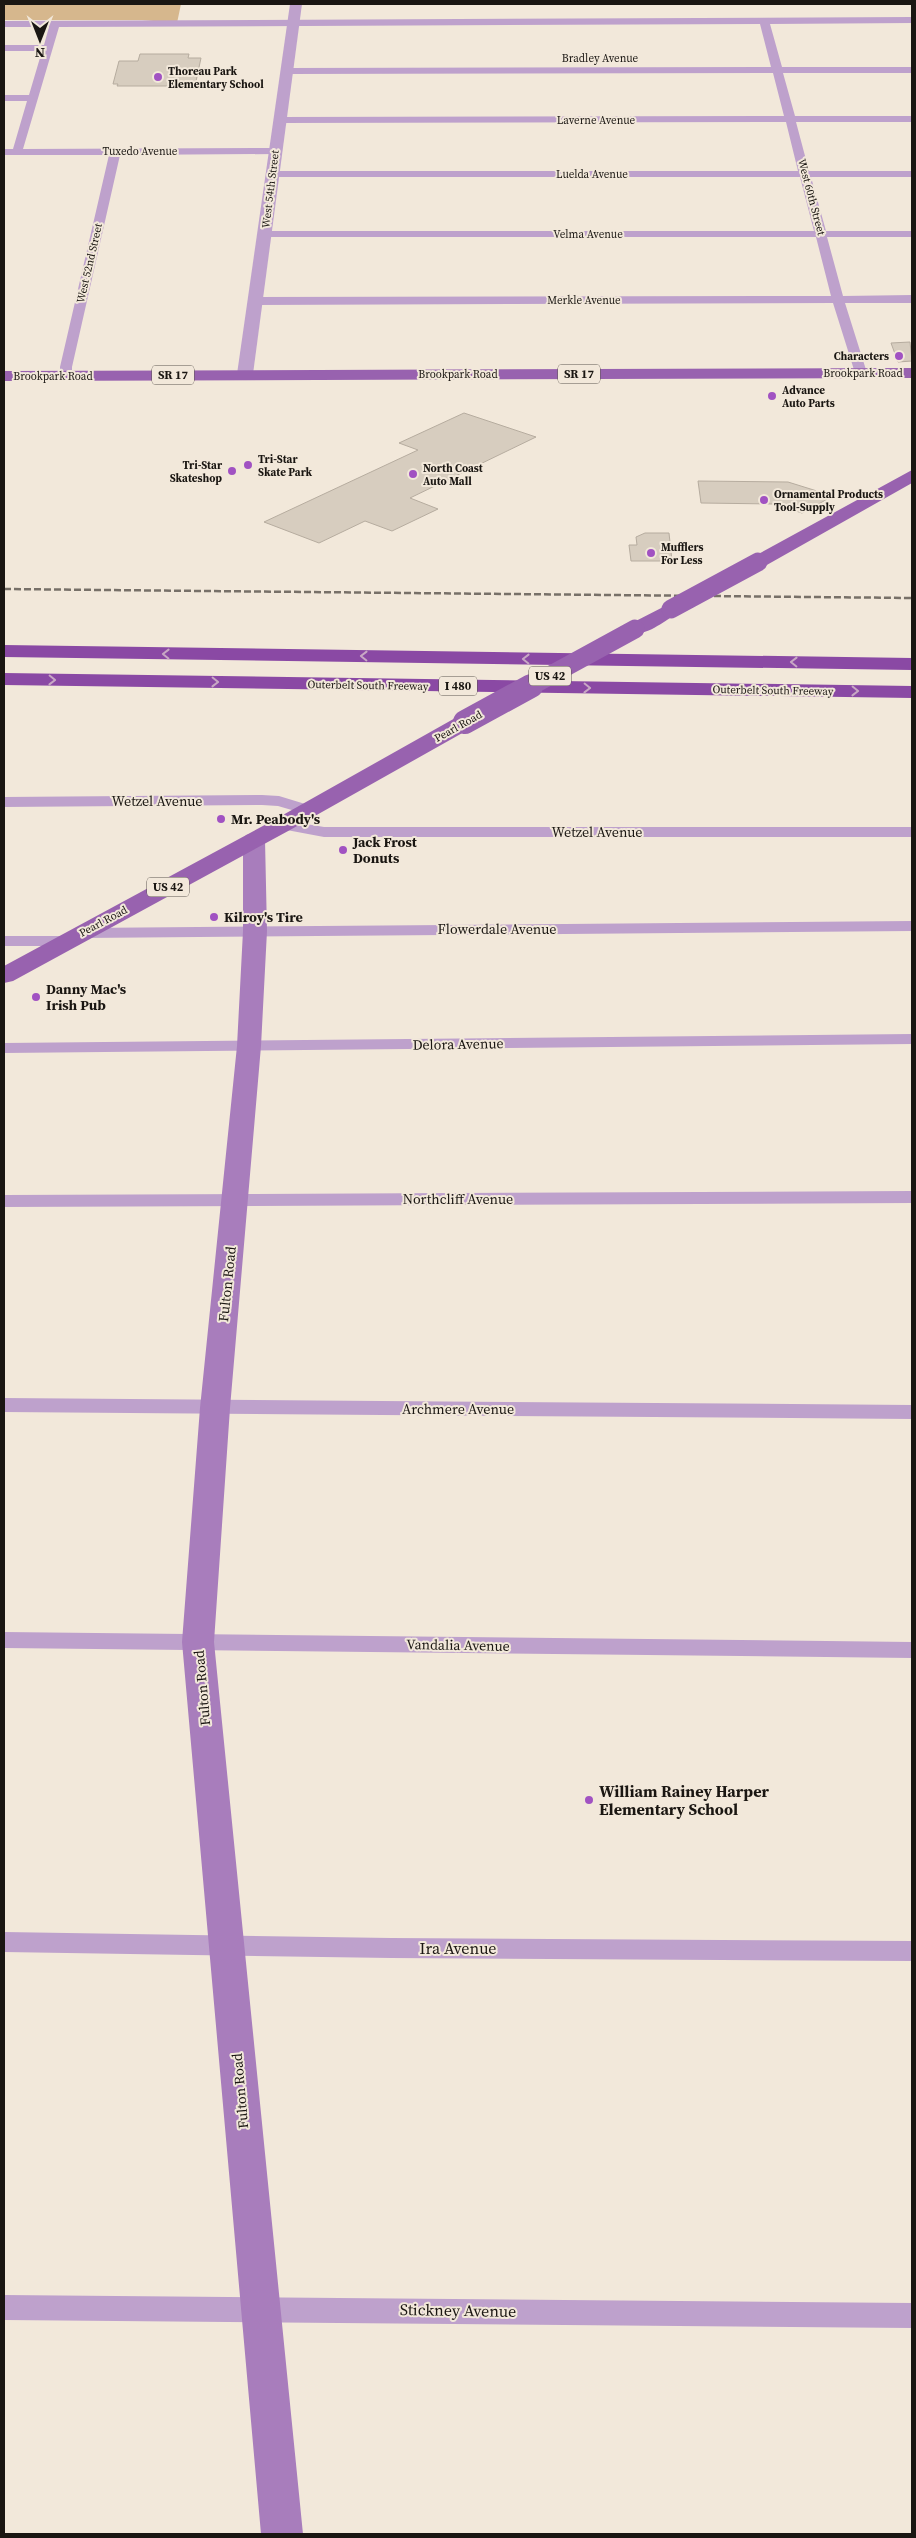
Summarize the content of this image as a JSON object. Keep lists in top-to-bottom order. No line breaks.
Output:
{"streets":{"highway":["Outerbelt South Freeway","I 480"],"main road":["Brookpark Road","SR 17","US 42","Pearl Road","Fulton Road"],"street":["Bradley Avenue","Laverne Avenue","Tuxedo Avenue","Luelda Avenue","West 54th Street","West 60th Street","Velma Avenue","West 52nd Street","Merkle Avenue","Wetzel Avenue","Flowerdale Avenue","Delora Avenue","Northcliff Avenue","Archmere Avenue","Vandalia Avenue","Ira Avenue","Stickney Avenue"]},"crossings":[["Bradley Avenue","West 54th Street"],["Bradley Avenue","West 60th Street"],["Laverne Avenue","West 54th Street"],["Laverne Avenue","West 60th Street"],["Tuxedo Avenue","West 54th Street"],["Tuxedo Avenue","West 52nd Street"],["Luelda Avenue","West 54th Street"],["Luelda Avenue","West 60th Street"],["West 54th Street","Velma Avenue"],["West 54th Street","Merkle Avenue"],["West 54th Street","Brookpark Road"],["West 60th Street","Velma Avenue"],["West 60th Street","Merkle Avenue"],["West 60th Street","Brookpark Road"],["West 52nd Street","Brookpark Road"],["Pearl Road","Wetzel Avenue"],["Pearl Road","Flowerdale Avenue"],["Pearl Road","Fulton Road"],["Flowerdale Avenue","Fulton Road"],["Delora Avenue","Fulton Road"],["Northcliff Avenue","Fulton Road"],["Fulton Road","Archmere Avenue"],["Fulton Road","Vandalia Avenue"],["Fulton Road","Ira Avenue"],["Fulton Road","Stickney Avenue"]],"places":["Thoreau Park Elementary School","Characters","Advance Auto Parts","Tri-Star Skate Park","Tri-Star Skateshop","North Coast Auto Mall","Ornamental Products Tool-Supply","Mufflers For Less","Mr. Peabody's","Jack Frost Donuts","Kilroy's Tire","Danny Mac's Irish Pub","William Rainey Harper Elementary School"],"north":"bottom"}
